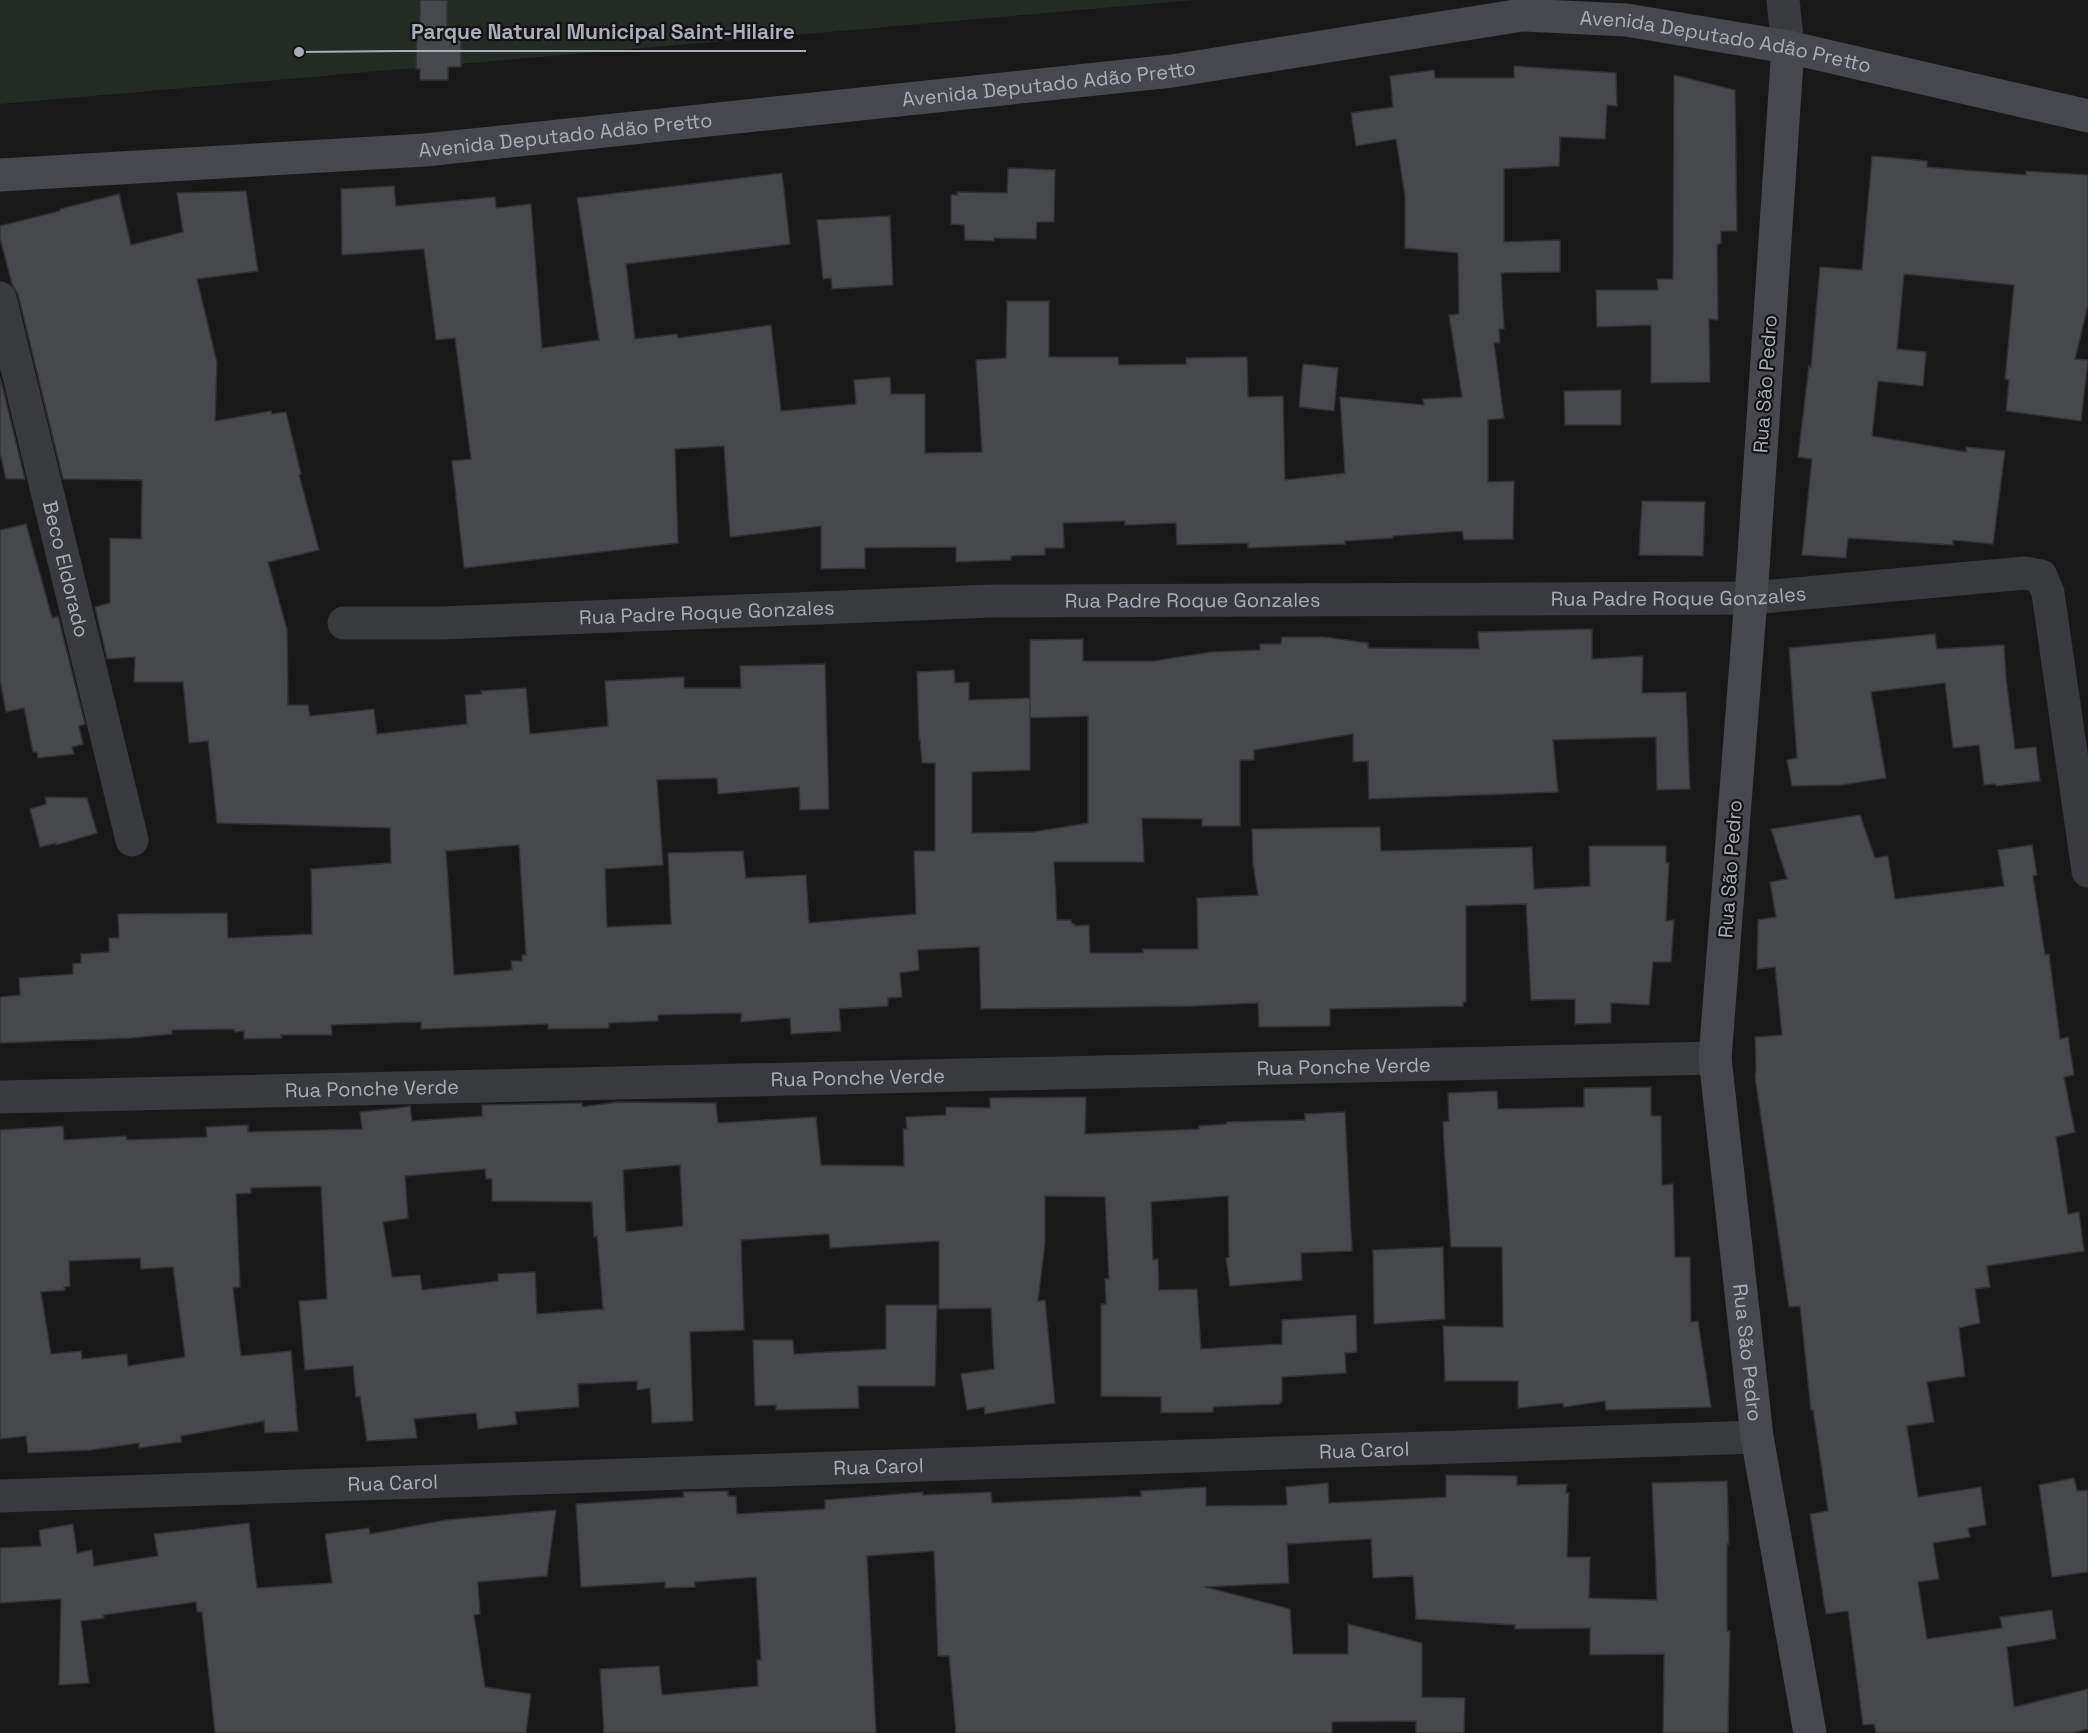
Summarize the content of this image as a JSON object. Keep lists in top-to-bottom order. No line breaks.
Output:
{"streets":{"street":["Avenida Deputado Adão Pretto","Rua São Pedro","Beco Eldorado","Rua Padre Roque Gonzales","Rua Ponche Verde","Rua Carol"]},"crossings":[["Avenida Deputado Adão Pretto","Rua São Pedro"],["Rua São Pedro","Rua Padre Roque Gonzales"],["Rua São Pedro","Rua Ponche Verde"],["Rua São Pedro","Rua Carol"]],"places":["Parque Natural Municipal Saint-Hilaire"]}
